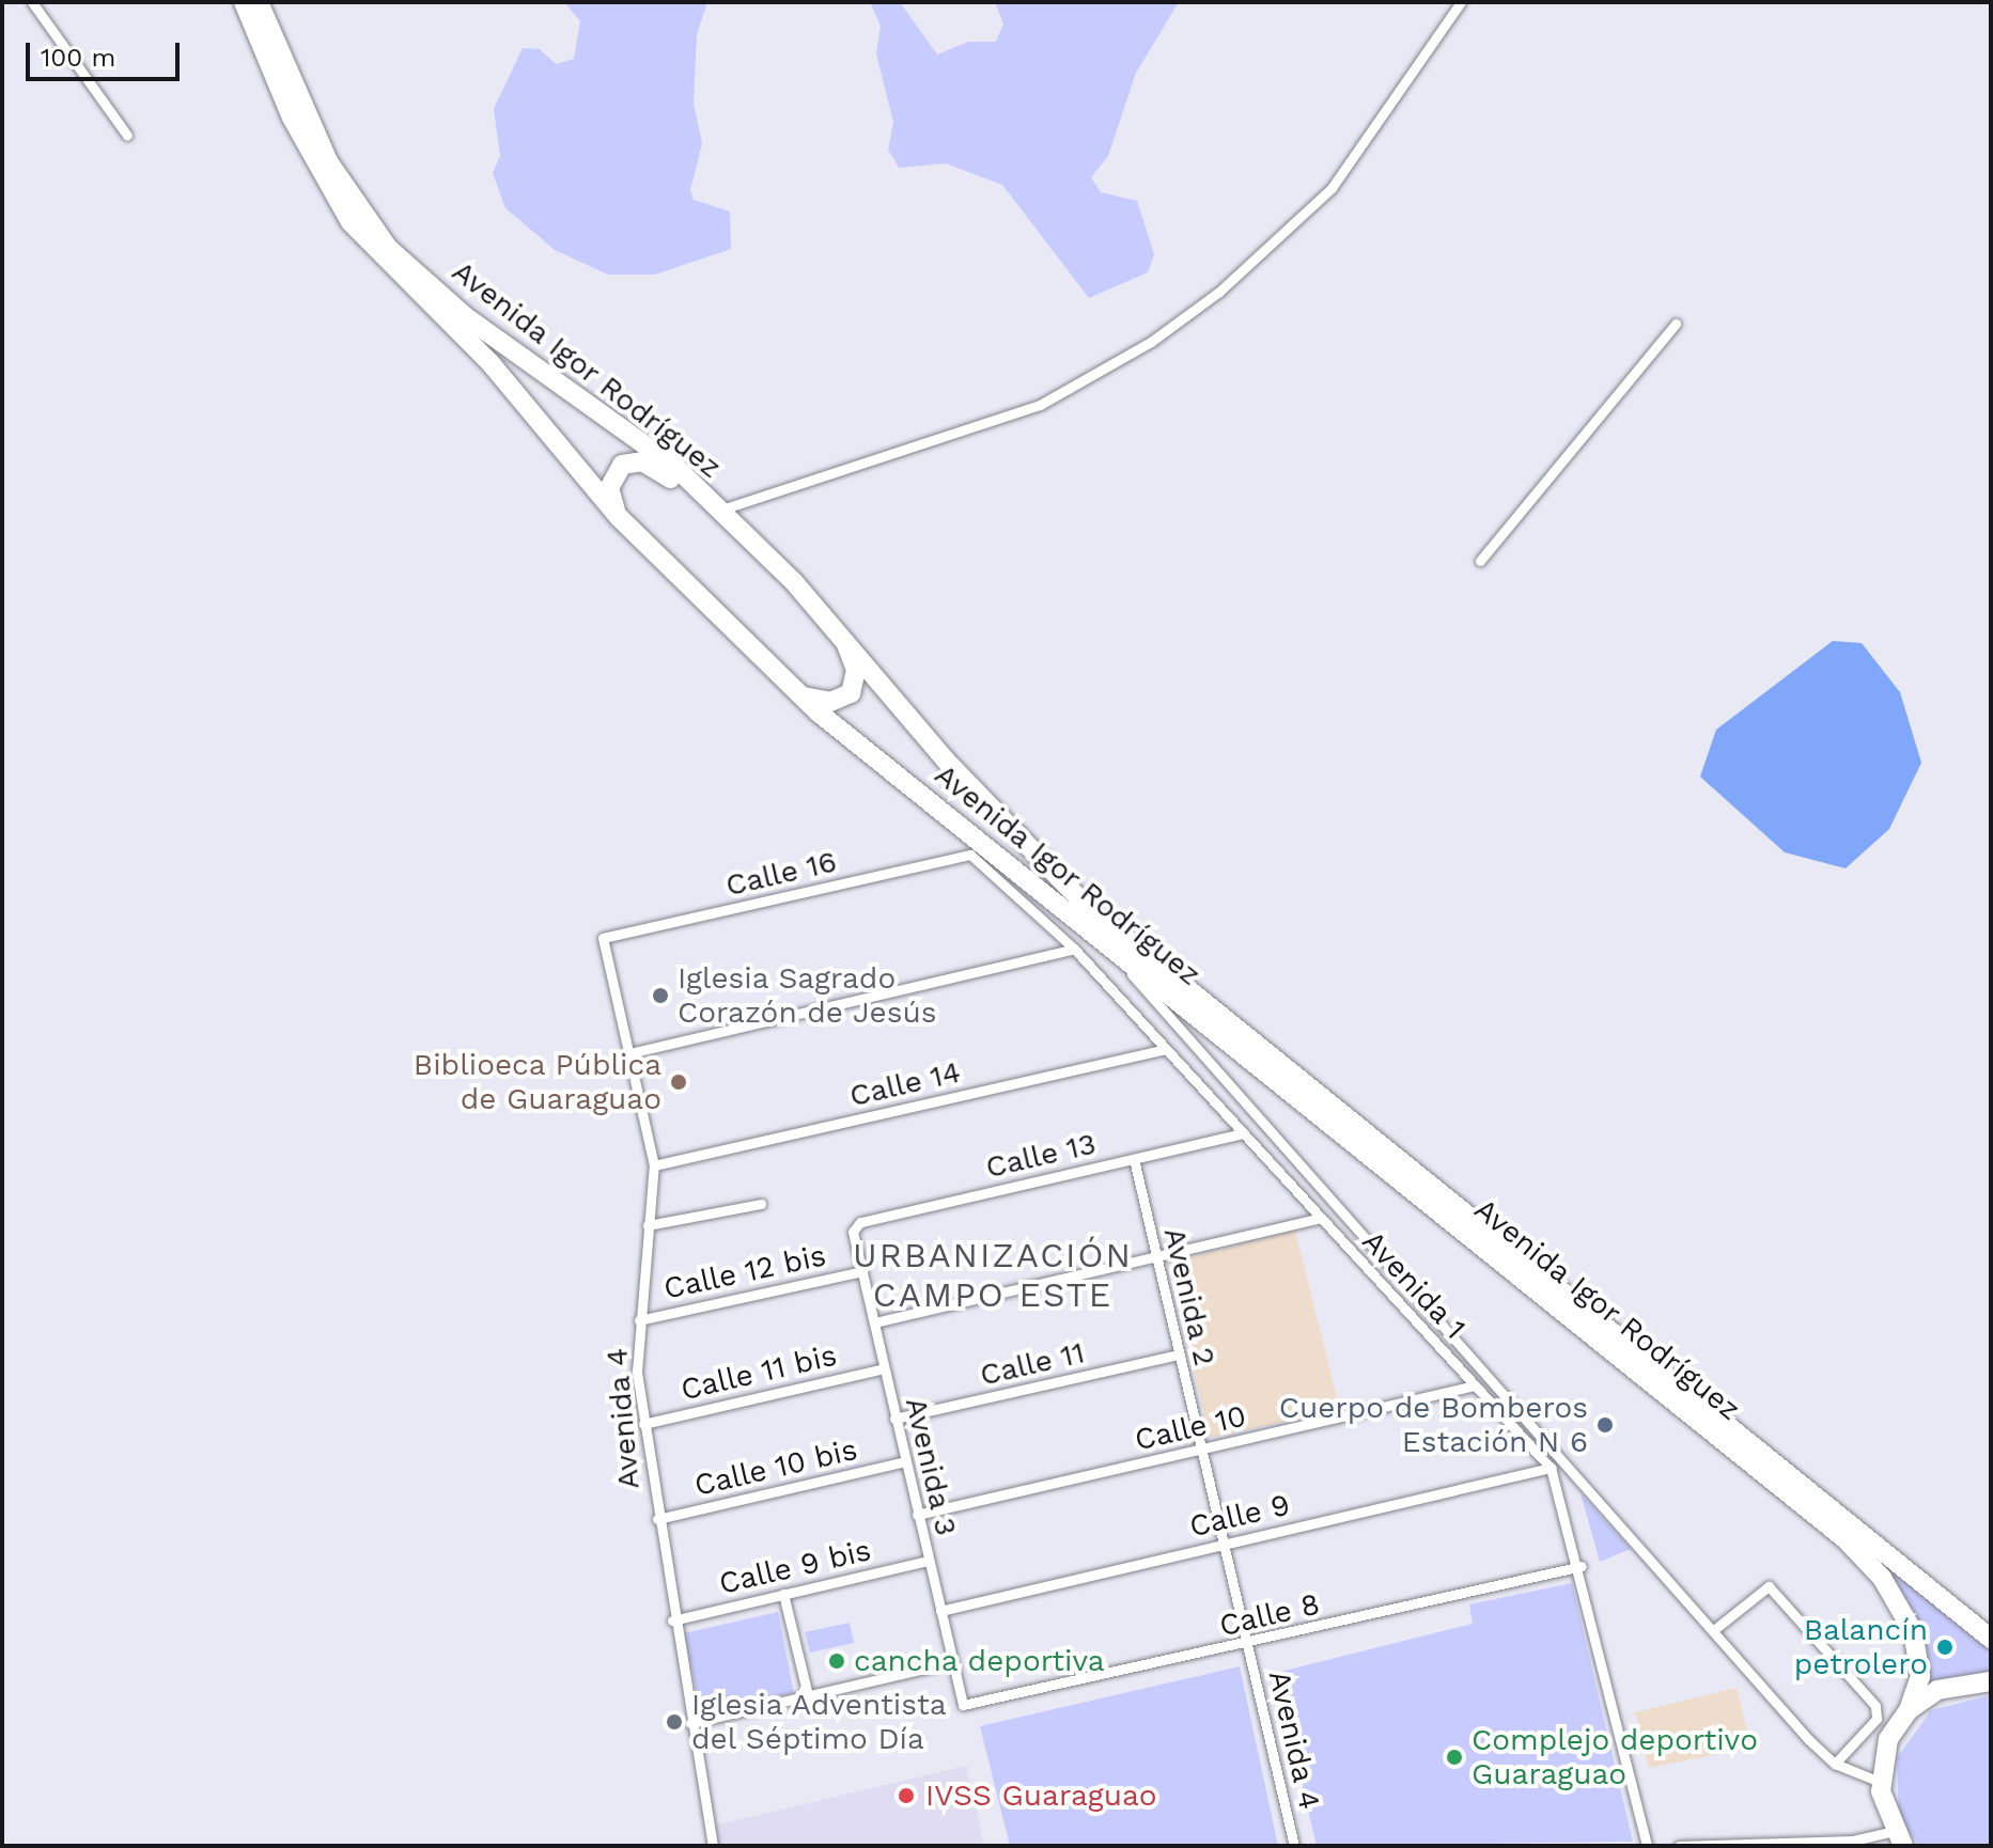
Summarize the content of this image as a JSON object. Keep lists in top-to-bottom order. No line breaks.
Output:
{"streets":{"highway":["Avenida Igor Rodríguez"],"street":["Calle 16","Calle 14","Calle 13","Calle 12 bis","Avenida 1","Avenida 2","Calle 11","Calle 11 bis","Avenida 4","Calle 10","Avenida 3","Calle 10 bis","Calle 9","Calle 9 bis","Calle 8"]},"crossings":[["Calle 16","Avenida 1"],["Calle 16","Avenida 4"],["Calle 14","Avenida 1"],["Calle 14","Avenida 4"],["Calle 13","Avenida 1"],["Calle 13","Avenida 2"],["Calle 13","Avenida 3"],["Calle 12 bis","Avenida 4"],["Calle 12 bis","Avenida 3"],["Avenida 1","Calle 10"],["Avenida 1","Calle 9"],["Avenida 1","Calle 8"],["Avenida 2","Calle 11"],["Avenida 2","Avenida 4"],["Avenida 2","Calle 10"],["Avenida 2","Calle 9"],["Avenida 2","Calle 8"],["Calle 11","Avenida 3"],["Calle 11 bis","Avenida 4"],["Calle 11 bis","Avenida 3"],["Avenida 4","Calle 10 bis"],["Avenida 4","Calle 9 bis"],["Avenida 4","Calle 8"],["Calle 10","Avenida 3"],["Avenida 3","Calle 10 bis"],["Avenida 3","Calle 9"],["Avenida 3","Calle 9 bis"],["Avenida 3","Calle 8"]],"districts":["URBANIZACIÓN CAMPO ESTE"],"places":["Iglesia Sagrado Corazón de Jesús","Biblioeca Pública de Guaraguao","Cuerpo de Bomberos Estación N 6","Balancín petrolero","cancha deportiva","Iglesia Adventista del Séptimo Día","Complejo deportivo Guaraguao","IVSS Guaraguao"],"scale_bar":"100 m"}
